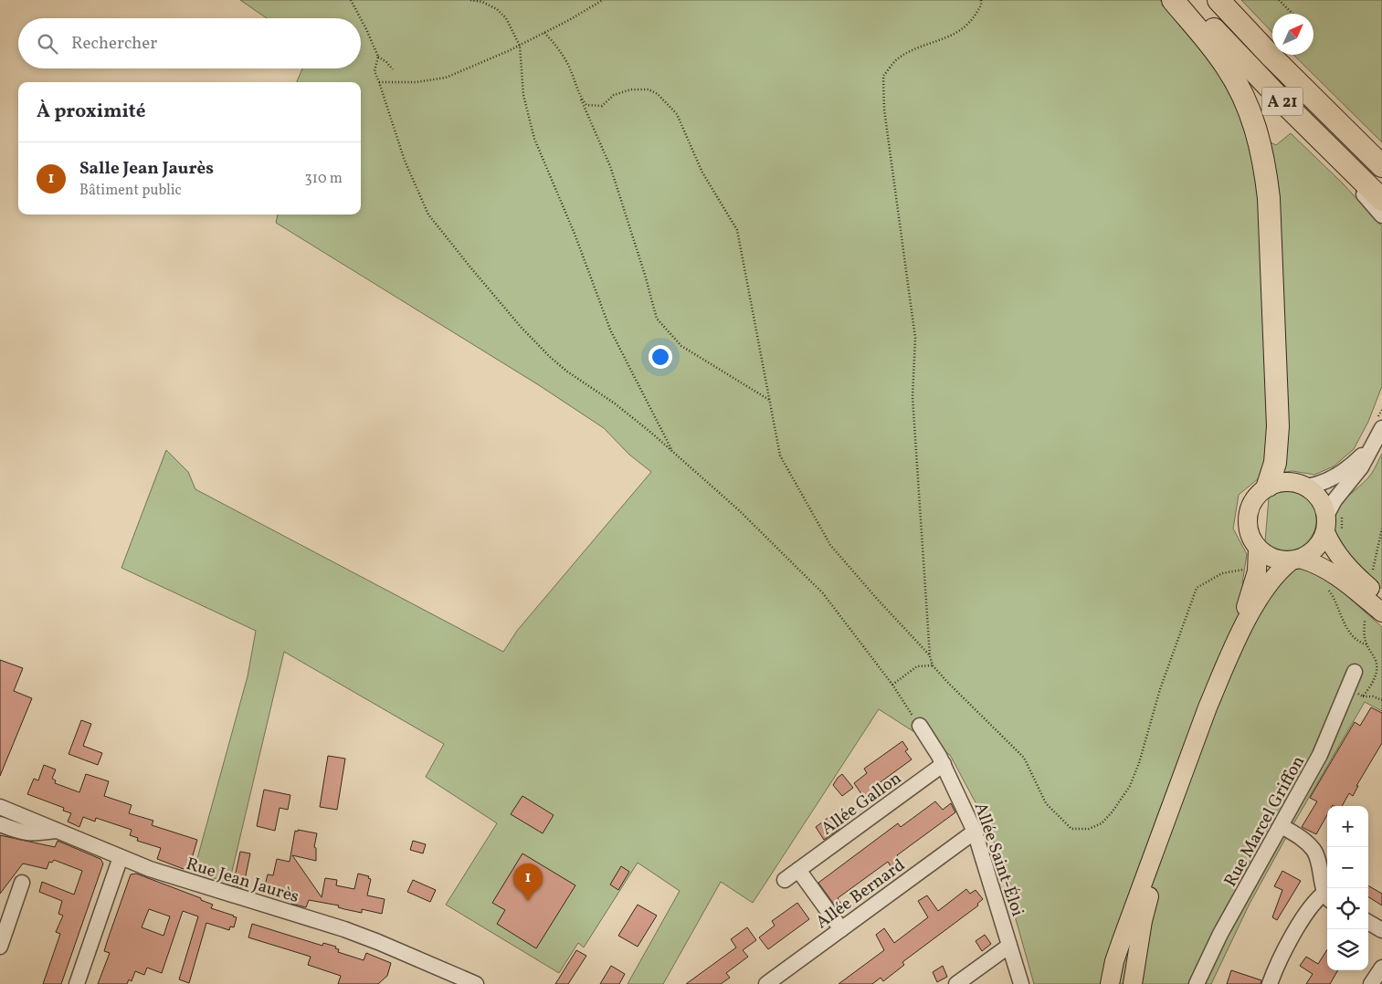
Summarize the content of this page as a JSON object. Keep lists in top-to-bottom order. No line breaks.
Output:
{"streets":{"highway":["A 21"],"street":["Allée Gallon","Rue Marcel Griffon","Allée Saint-Éloi","Rue Jean Jaurès","Allée Bernard"]},"crossings":[["Allée Gallon","Allée Saint-Éloi"],["Allée Saint-Éloi","Allée Bernard"]],"north":"top right","page":{"search":"Rechercher","heading":"À proximité","list":[{"mark":"1","name":"Salle Jean Jaurès","note":"Bâtiment public","value":"310 m"}],"map_buttons":["+","−"],"pins":"1"}}
